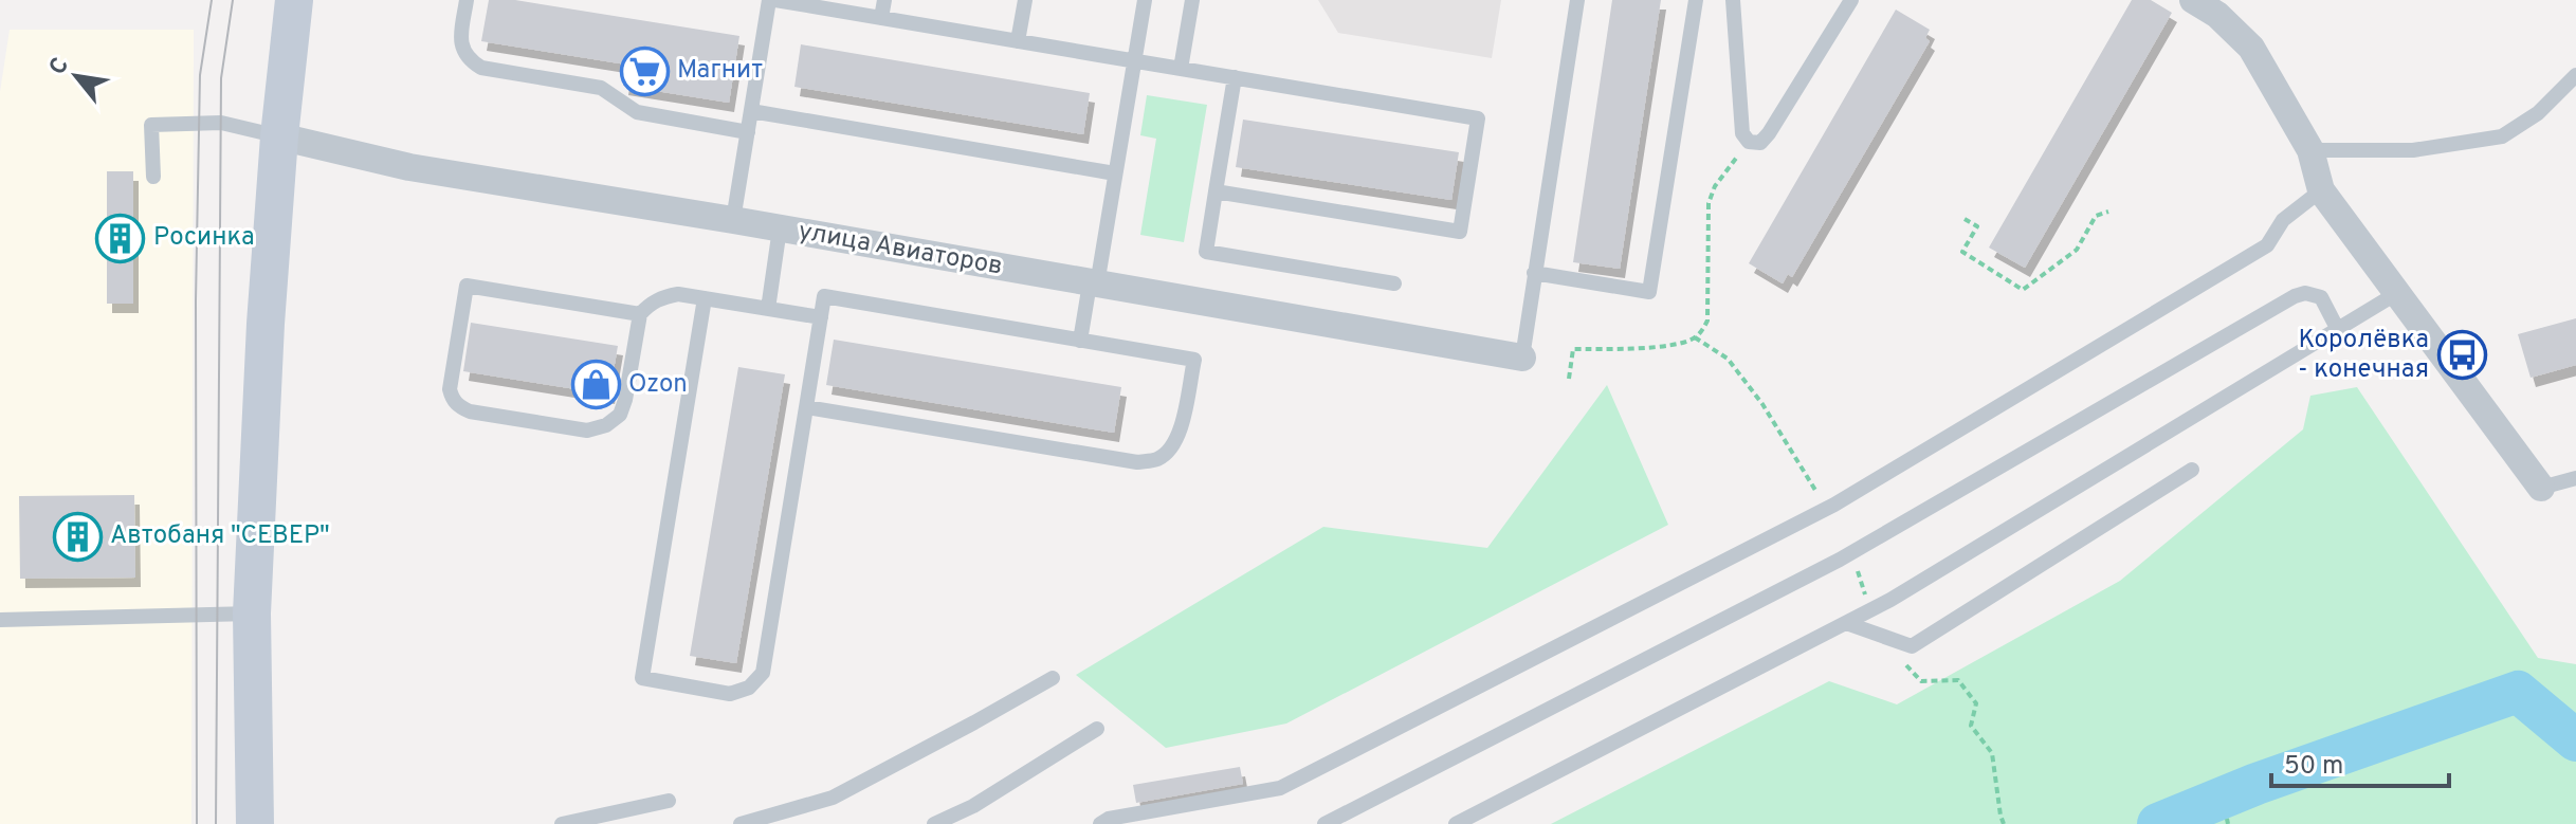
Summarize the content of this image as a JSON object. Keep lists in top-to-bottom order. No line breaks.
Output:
{"streets":{"street":["улица Авиаторов"]},"places":{"supermarket":["Магнит"],"building":["Росинка","Автобаня \"СЕВЕР\""],"bus stop":["Королёвка - конечная"],"shop":["Ozon"]},"scale_bar":"50 m","north":"top left"}
